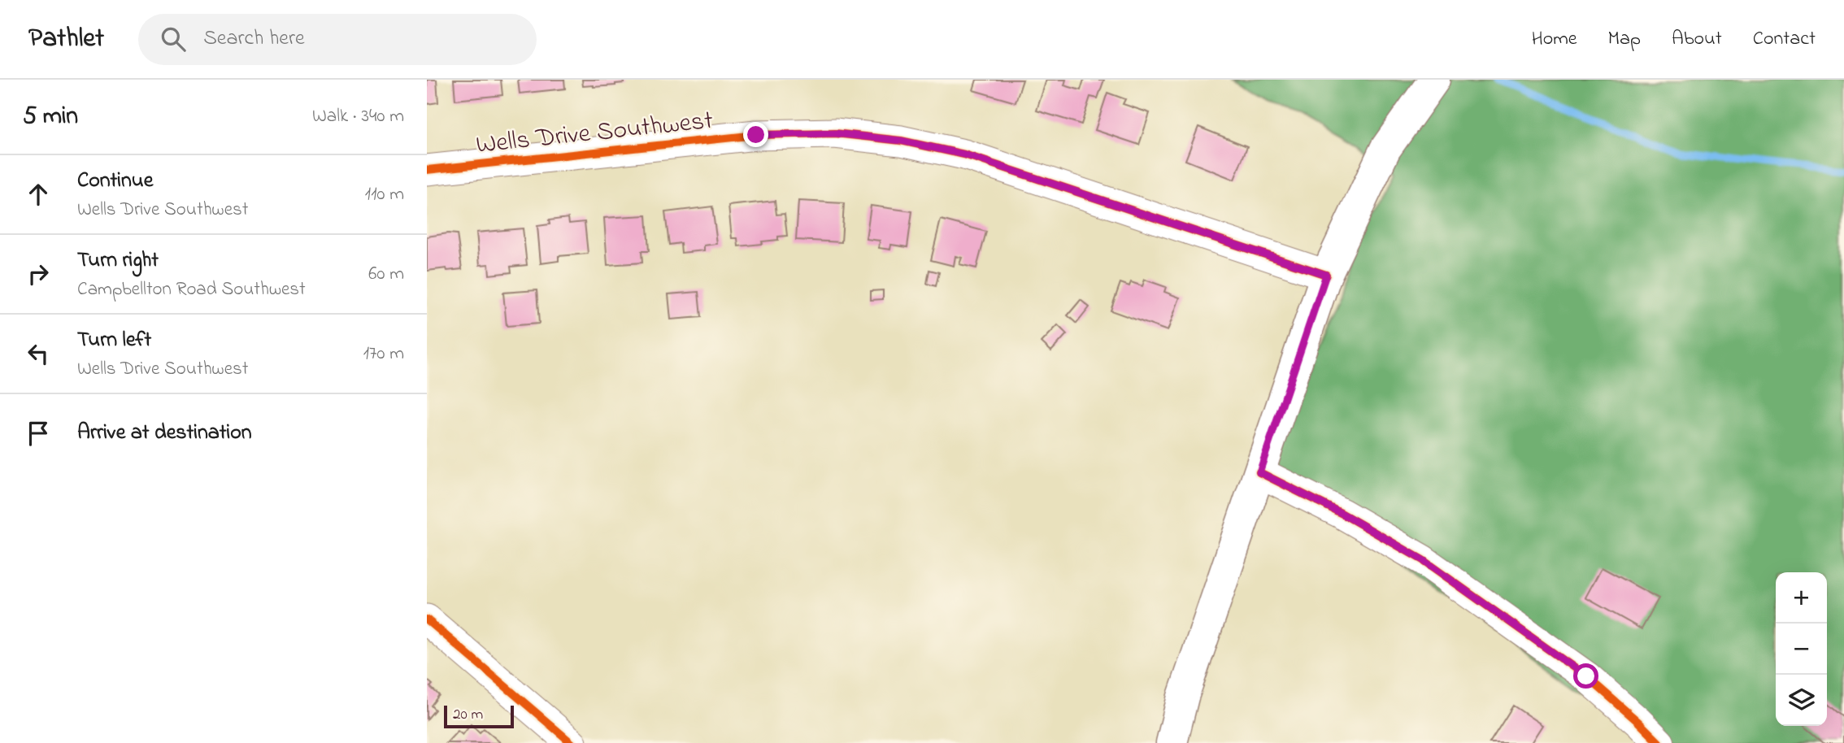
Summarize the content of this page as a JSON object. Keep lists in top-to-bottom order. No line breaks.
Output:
{"streets":{"street":["Wells Drive Southwest"]},"scale_bar":"20 m","page":{"header":"Pathlet","search":"Search here","nav":["Home","Map","About","Contact"],"heading":["5 min","Walk · 340 m"],"list":[["Continue","Wells Drive Southwest","110 m"],["Turn right","Campbellton Road Southwest","60 m"],["Turn left","Wells Drive Southwest","170 m"],"Arrive at destination"],"map_buttons":["+","−"],"scale":"20 m"}}
